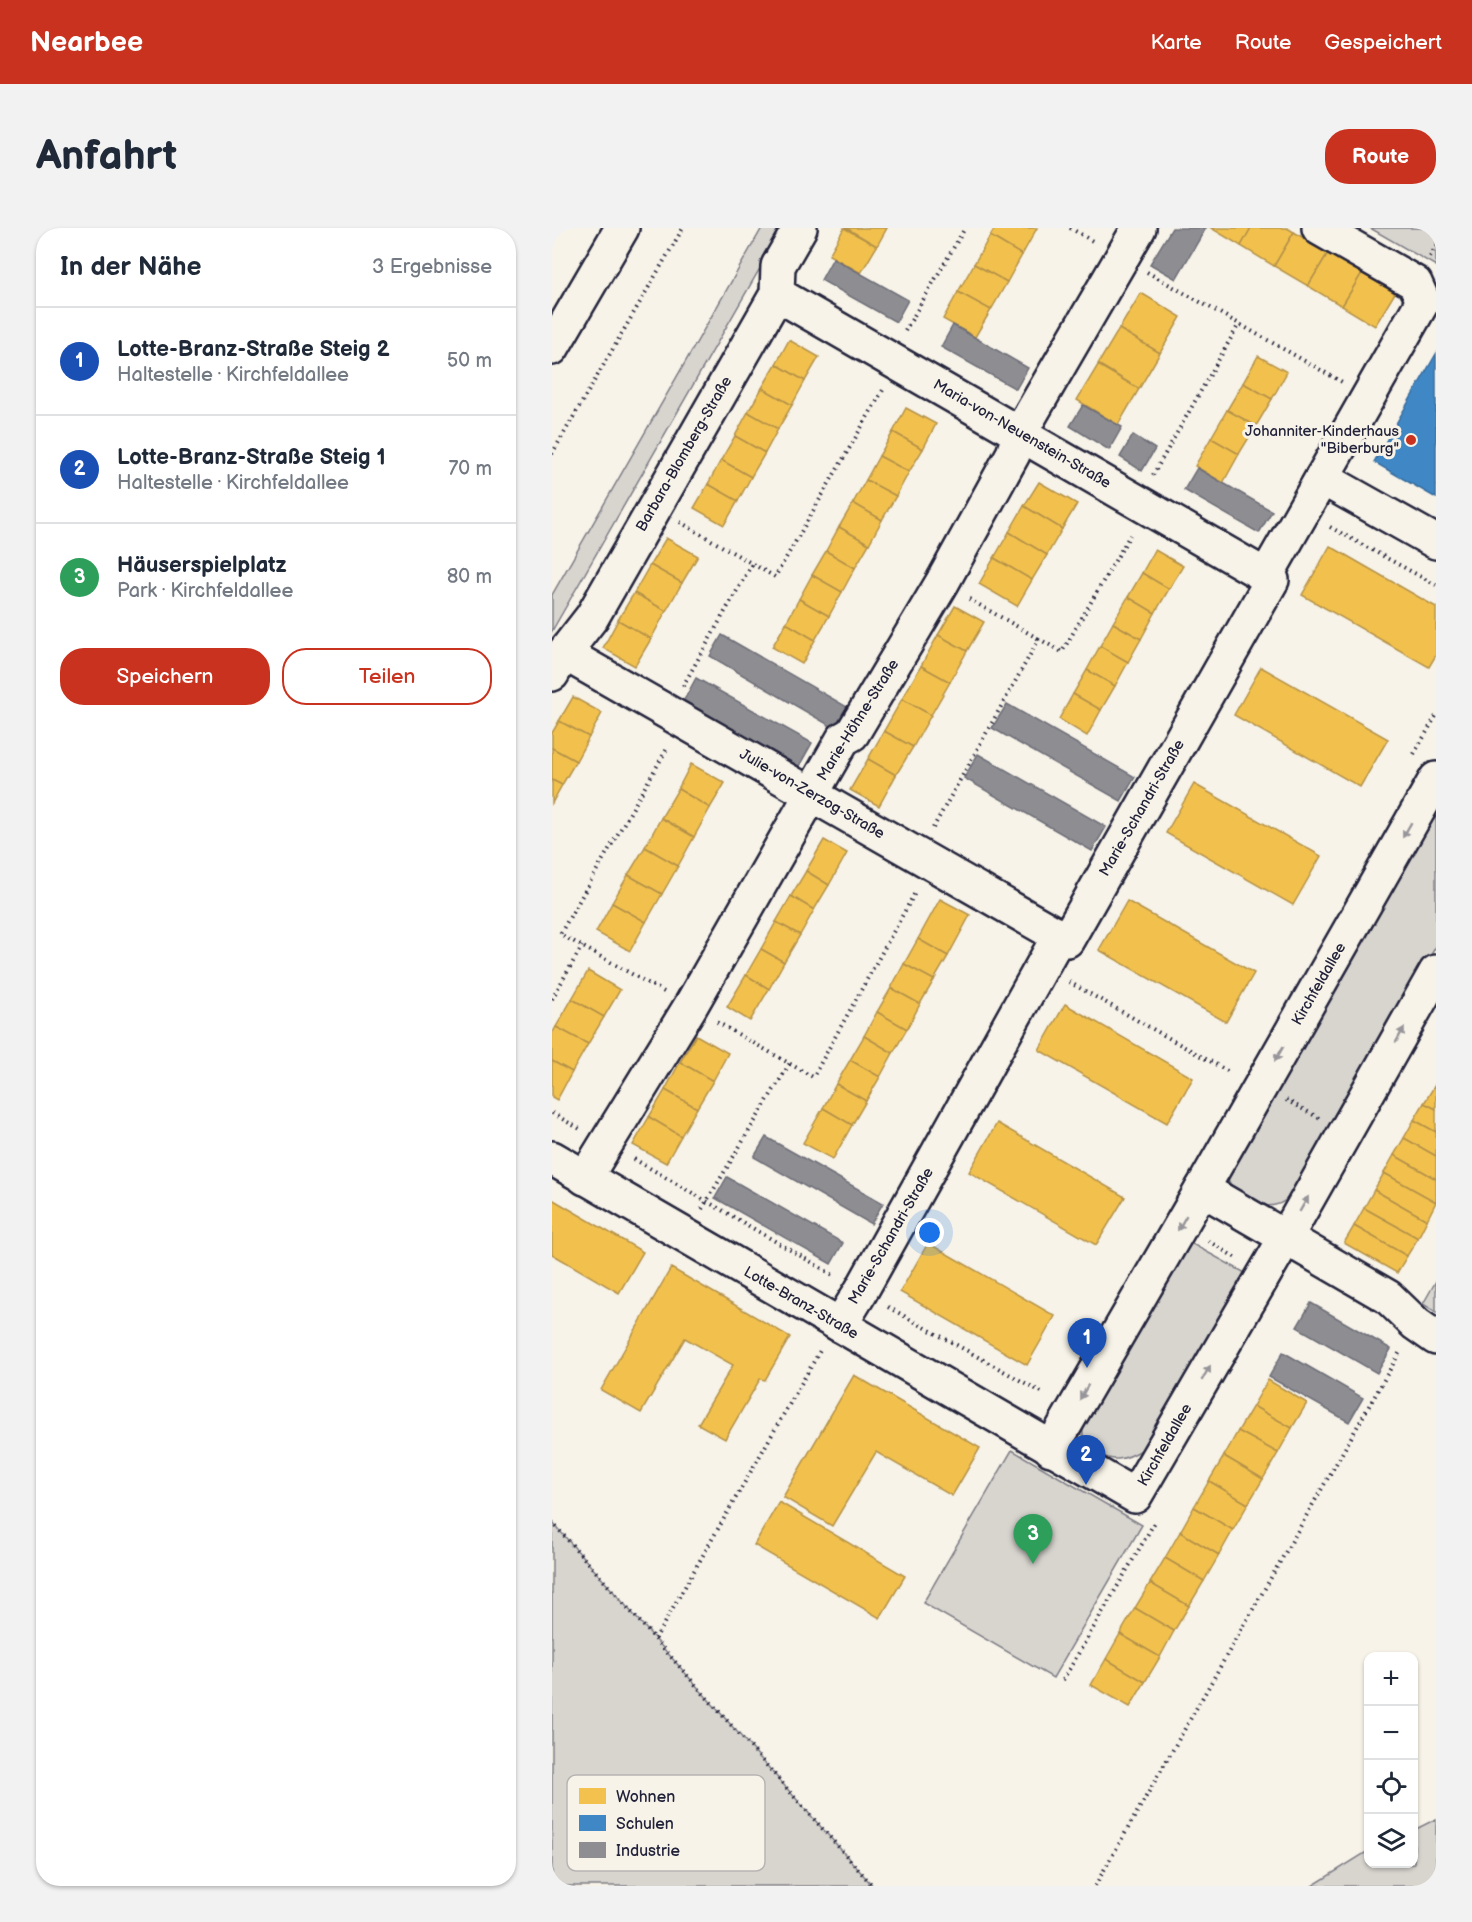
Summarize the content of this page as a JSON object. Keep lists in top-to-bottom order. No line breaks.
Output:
{"streets":{"street":["Maria-von-Neuenstein-Straße","Barbara-Blomberg-Straße","Marie-Höhne-Straße","Julie-von-Zerzog-Straße","Marie-Schandri-Straße","Kirchfeldallee","Lotte-Branz-Straße"]},"crossings":[["Maria-von-Neuenstein-Straße","Barbara-Blomberg-Straße"],["Maria-von-Neuenstein-Straße","Marie-Höhne-Straße"],["Maria-von-Neuenstein-Straße","Marie-Schandri-Straße"],["Barbara-Blomberg-Straße","Julie-von-Zerzog-Straße"],["Marie-Höhne-Straße","Julie-von-Zerzog-Straße"],["Marie-Höhne-Straße","Lotte-Branz-Straße"],["Julie-von-Zerzog-Straße","Marie-Schandri-Straße"],["Marie-Schandri-Straße","Lotte-Branz-Straße"],["Kirchfeldallee","Lotte-Branz-Straße"]],"places":["Johanniter-Kinderhaus \"Biberburg\""],"legend":["Wohnen","Schulen","Industrie"],"page":{"header":"Nearbee","nav":["Karte","Route","Gespeichert"],"buttons":["Route",["Speichern","Teilen"]],"title":"Anfahrt","heading":["In der Nähe","3 Ergebnisse"],"list":[{"mark":"1","name":"Lotte-Branz-Straße Steig 2","note":"Haltestelle · Kirchfeldallee","value":"50 m"},{"mark":"2","name":"Lotte-Branz-Straße Steig 1","note":"Haltestelle · Kirchfeldallee","value":"70 m"},{"mark":"3","name":"Häuserspielplatz","note":"Park · Kirchfeldallee","value":"80 m"}],"pins":["1","2","3"],"map_buttons":["+","−"]}}
